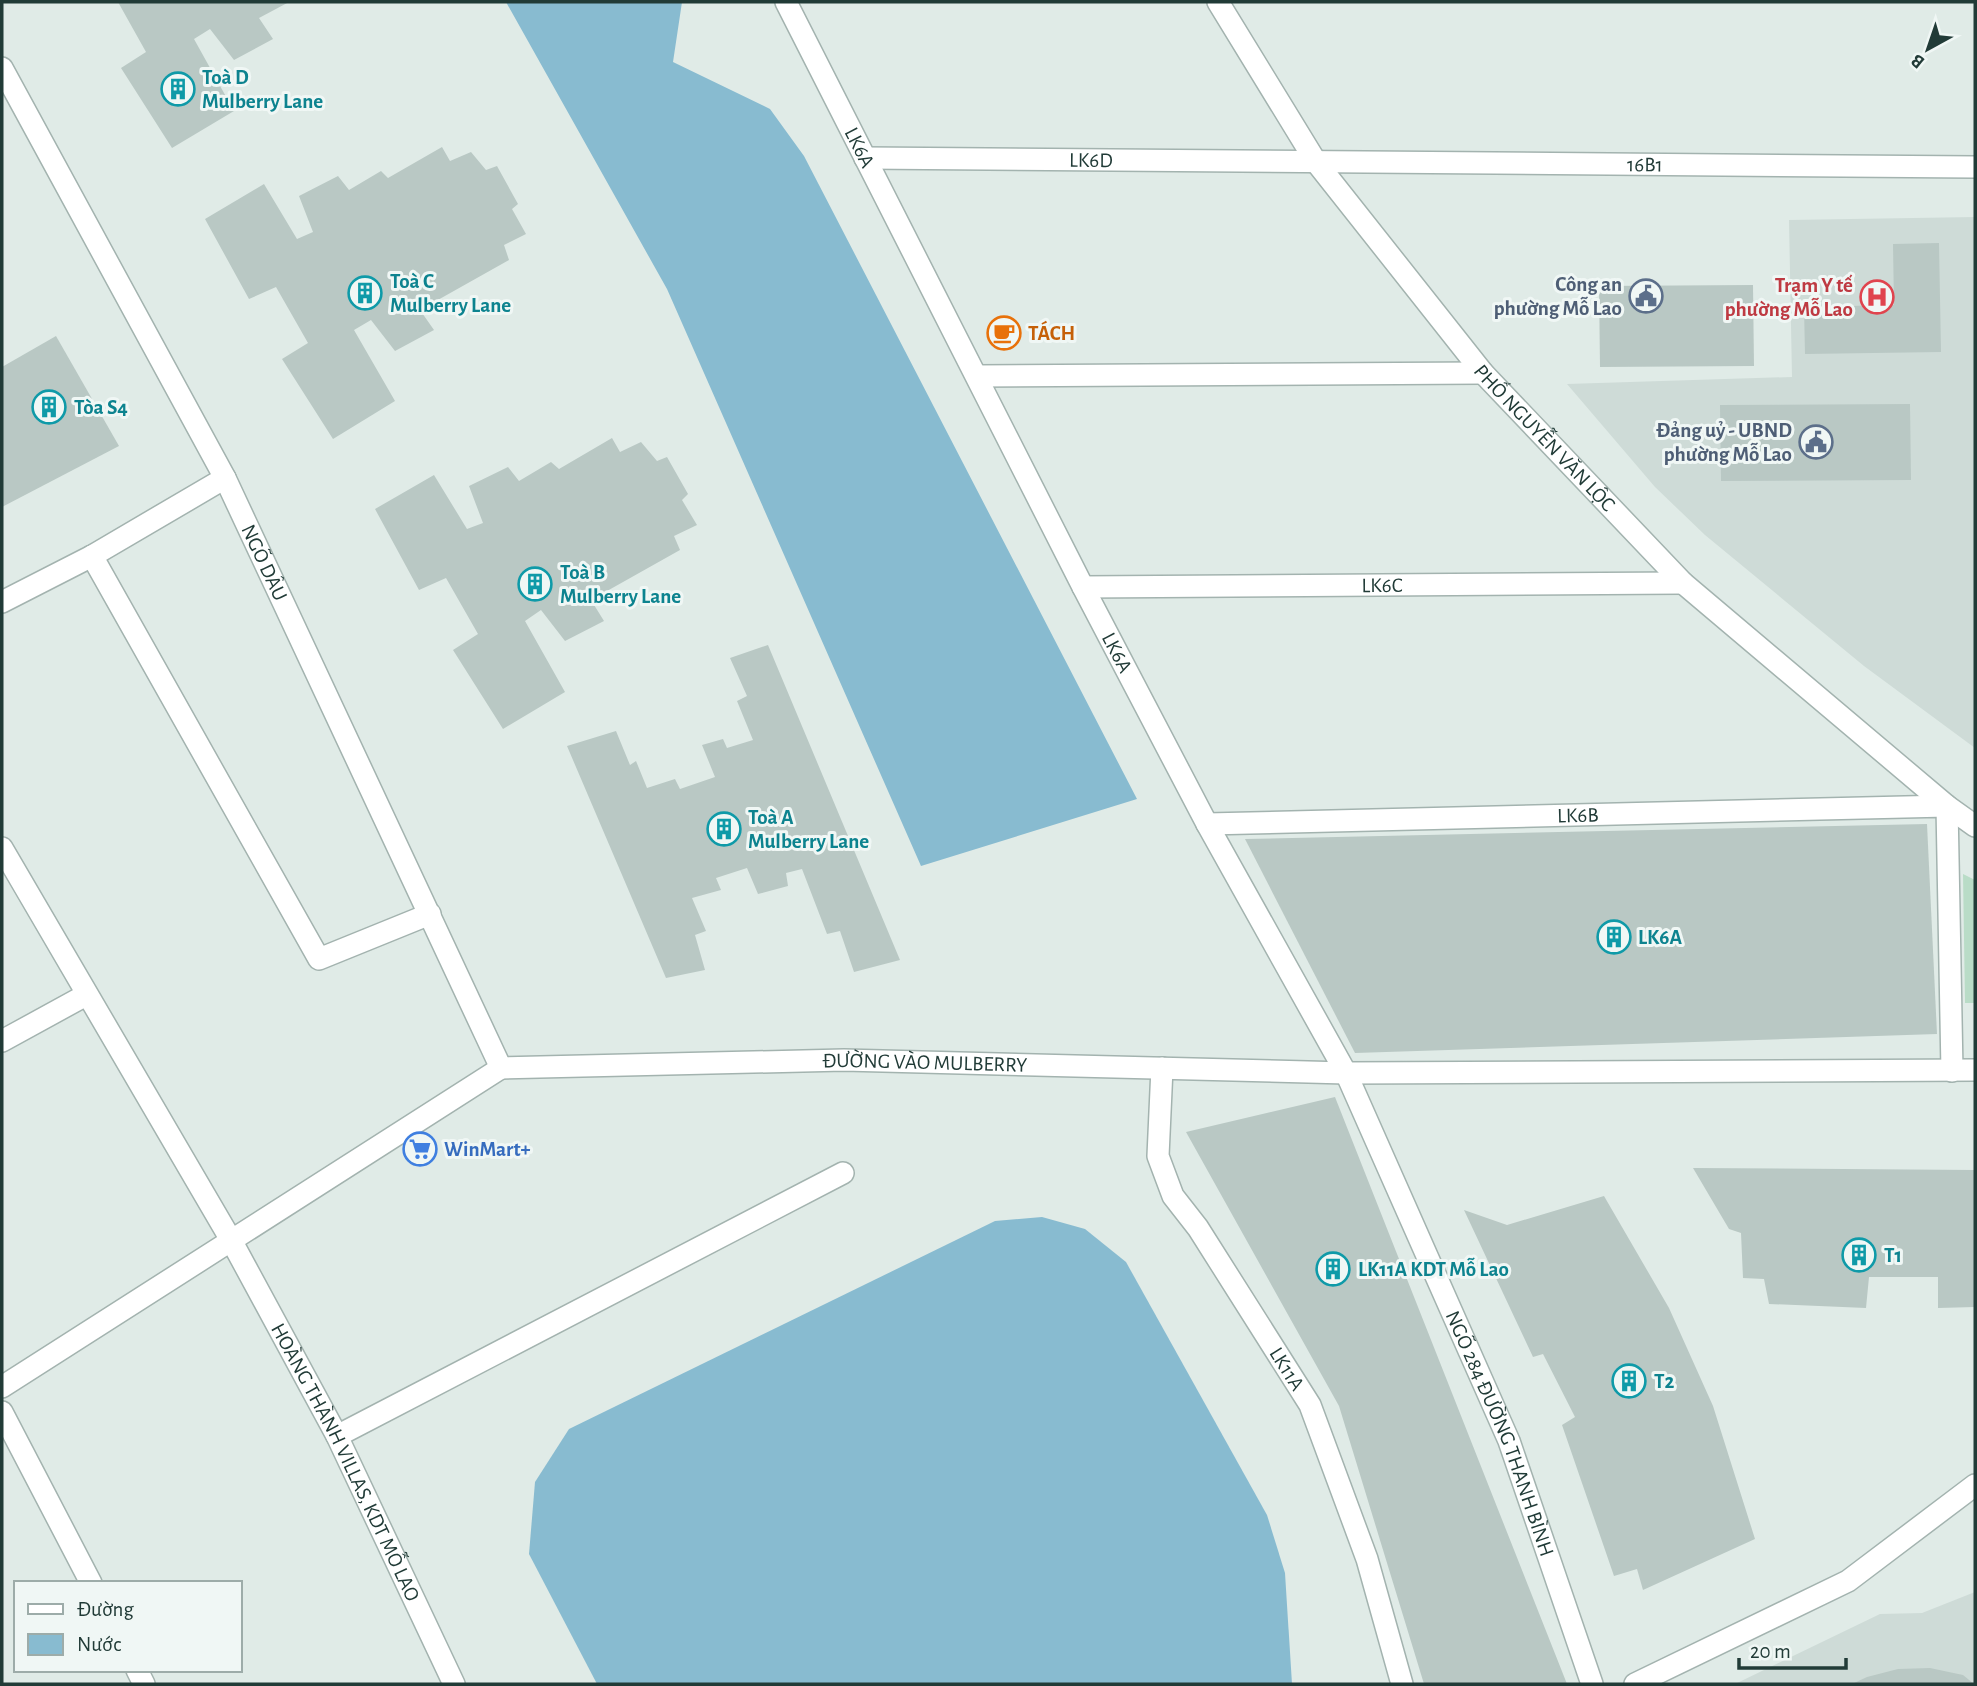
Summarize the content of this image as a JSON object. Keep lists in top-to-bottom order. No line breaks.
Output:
{"streets":{"street":["LK6A","LK6D","16B1","PHỐ NGUYỄN VĂN LỘC","NGÕ DÂU","LK6C","LK6B","ĐƯỜNG VÀO MULBERRY","LK11A","NGÕ 284 ĐƯỜNG THANH BÌNH","HOÀNG THÀNH VILLAS, KDT MỖ LAO"]},"crossings":[["LK6A","LK6D"],["LK6A","LK6C"],["LK6A","LK6B"],["LK6A","ĐƯỜNG VÀO MULBERRY"],["LK6A","NGÕ 284 ĐƯỜNG THANH BÌNH"],["LK6D","16B1"],["LK6D","PHỐ NGUYỄN VĂN LỘC"],["16B1","PHỐ NGUYỄN VĂN LỘC"],["PHỐ NGUYỄN VĂN LỘC","LK6C"],["PHỐ NGUYỄN VĂN LỘC","LK6B"],["NGÕ DÂU","ĐƯỜNG VÀO MULBERRY"],["ĐƯỜNG VÀO MULBERRY","LK11A"],["ĐƯỜNG VÀO MULBERRY","NGÕ 284 ĐƯỜNG THANH BÌNH"]],"places":{"building":["Toà D Mulberry Lane","Toà C Mulberry Lane","Tòa S4","Toà B Mulberry Lane","Toà A Mulberry Lane","LK6A","T1","LK11A KDT Mỗ Lao","T2"],"public building":["Công an phường Mỗ Lao","Đảng uỷ - UBND phường Mỗ Lao"],"hospital":["Trạm Y tế phường Mỗ Lao"],"cafe":["TÁCH"],"supermarket":["WinMart+"]},"legend":["Đường","Nước"],"scale_bar":"20 m","north":"bottom left"}
